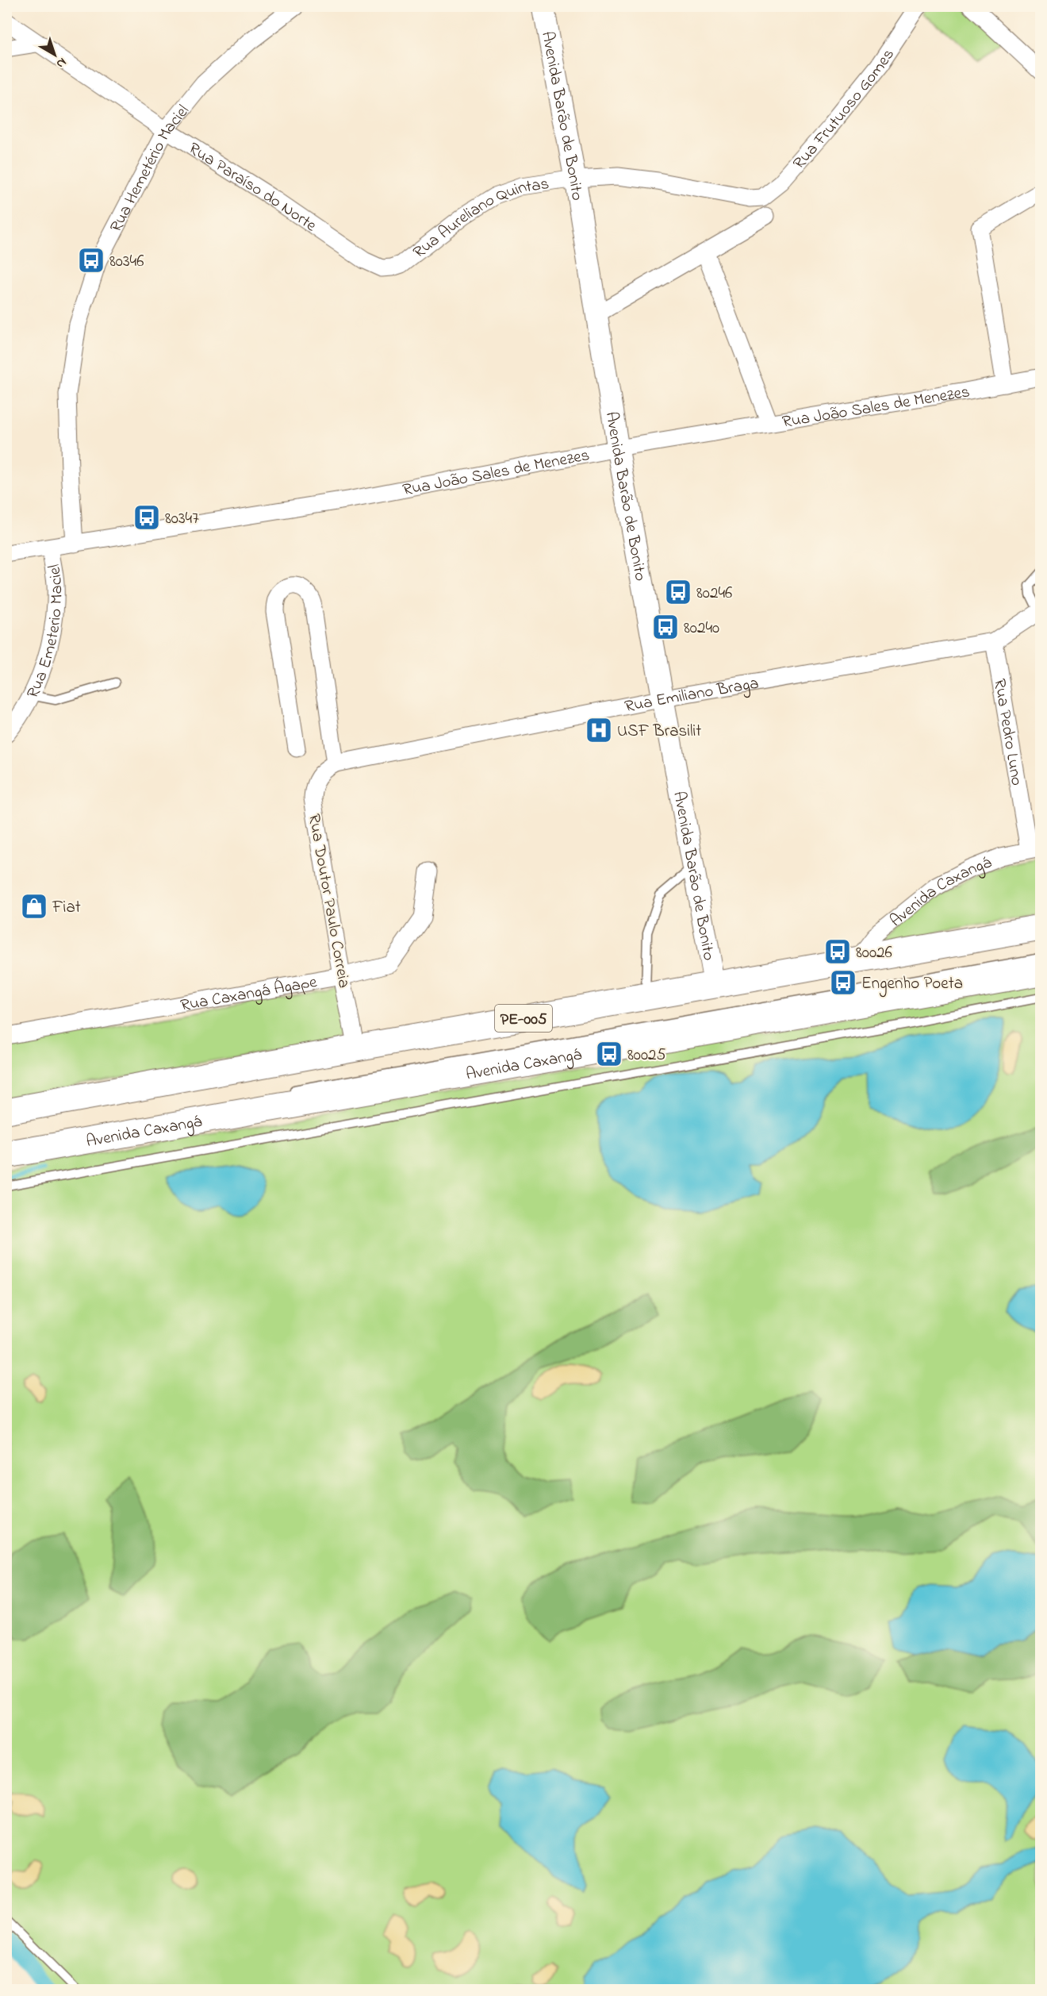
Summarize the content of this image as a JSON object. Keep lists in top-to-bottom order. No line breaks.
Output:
{"streets":{"main road":["Avenida Caxangá","PE-005"],"street":["Rua Frutuoso Gomes","Avenida Barão de Bonito","Rua Hemetério Maciel","Rua Paraíso do Norte","Rua Aureliano Quintas","Rua João Sales de Menezes","Rua Emeterio Maciel","Rua Emiliano Braga","Rua Pedro Luno","Rua Doutor Paulo Correia","Rua Caxangá Ágape"]},"crossings":[["Rua Frutuoso Gomes","Rua Aureliano Quintas"],["Avenida Barão de Bonito","Rua Aureliano Quintas"],["Avenida Barão de Bonito","Rua João Sales de Menezes"],["Avenida Barão de Bonito","Rua Emiliano Braga"],["Avenida Barão de Bonito","Avenida Caxangá"],["Rua Hemetério Maciel","Rua Paraíso do Norte"],["Rua Hemetério Maciel","Rua João Sales de Menezes"],["Rua Paraíso do Norte","Rua Aureliano Quintas"],["Rua João Sales de Menezes","Rua Emeterio Maciel"],["Rua Emiliano Braga","Rua Pedro Luno"],["Rua Emiliano Braga","Rua Doutor Paulo Correia"],["Rua Pedro Luno","Avenida Caxangá"],["Avenida Caxangá","Rua Doutor Paulo Correia"],["Rua Doutor Paulo Correia","Rua Caxangá Ágape"]],"places":{"bus stop":["80346","80347","80246","80240","80026","Engenho Poeta","80025"],"hospital":["USF Brasilit"],"shop":["Fiat"]},"north":"bottom right"}
